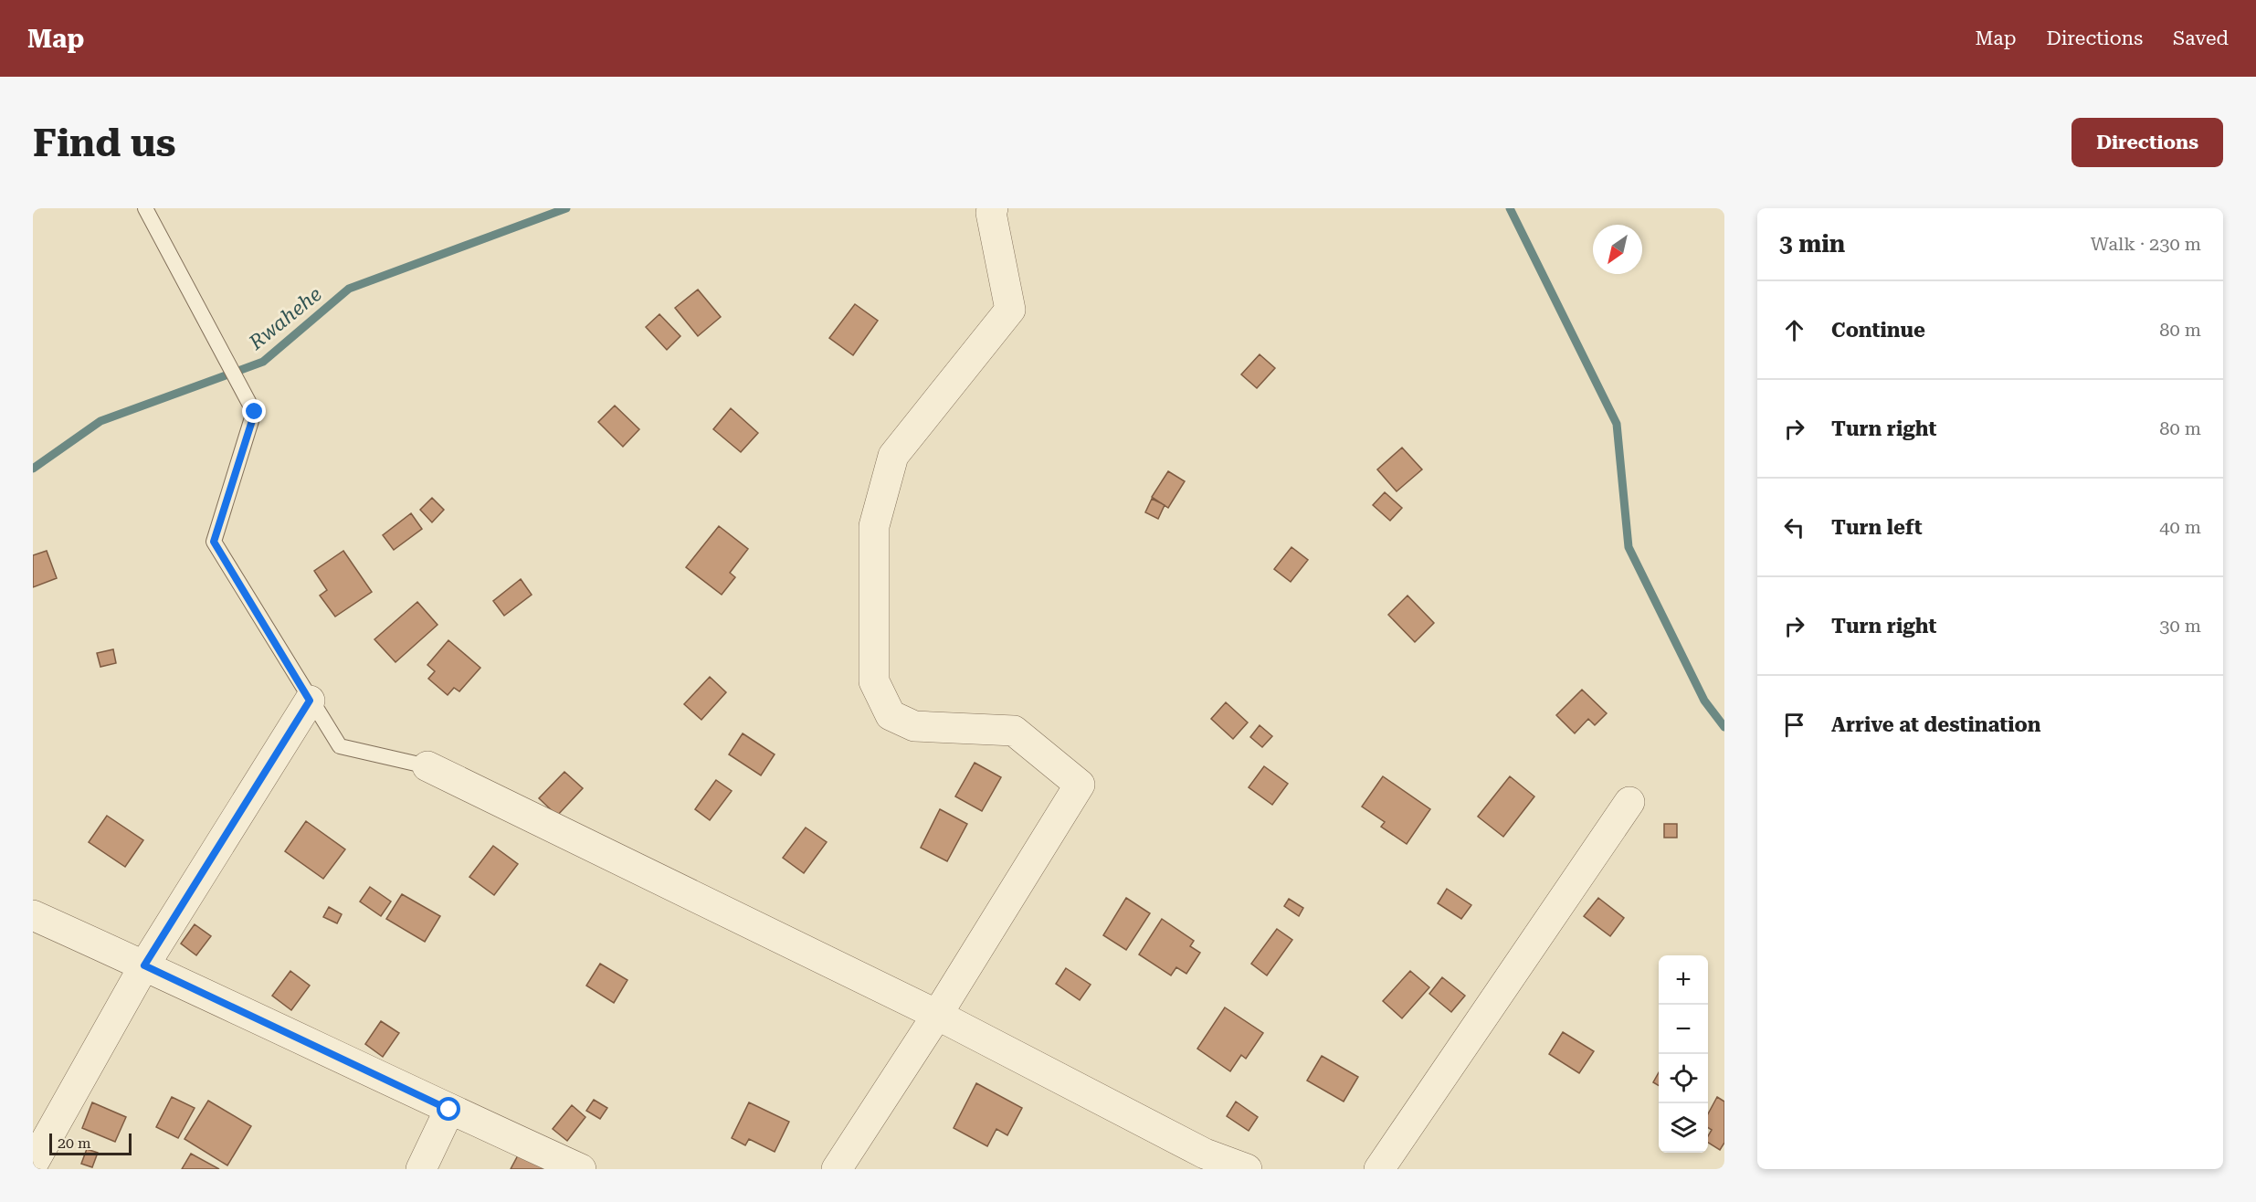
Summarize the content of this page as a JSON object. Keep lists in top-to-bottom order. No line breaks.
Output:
{"water":["Rwahehe"],"scale_bar":"20 m","north":"bottom left","page":{"header":"Map","nav":["Map","Directions","Saved"],"buttons":"Directions","title":"Find us","heading":["3 min","Walk · 230 m"],"list":[["Continue","80 m"],["Turn right","80 m"],["Turn left","40 m"],["Turn right","30 m"],"Arrive at destination"],"map_buttons":["+","−"],"scale":"20 m"}}
